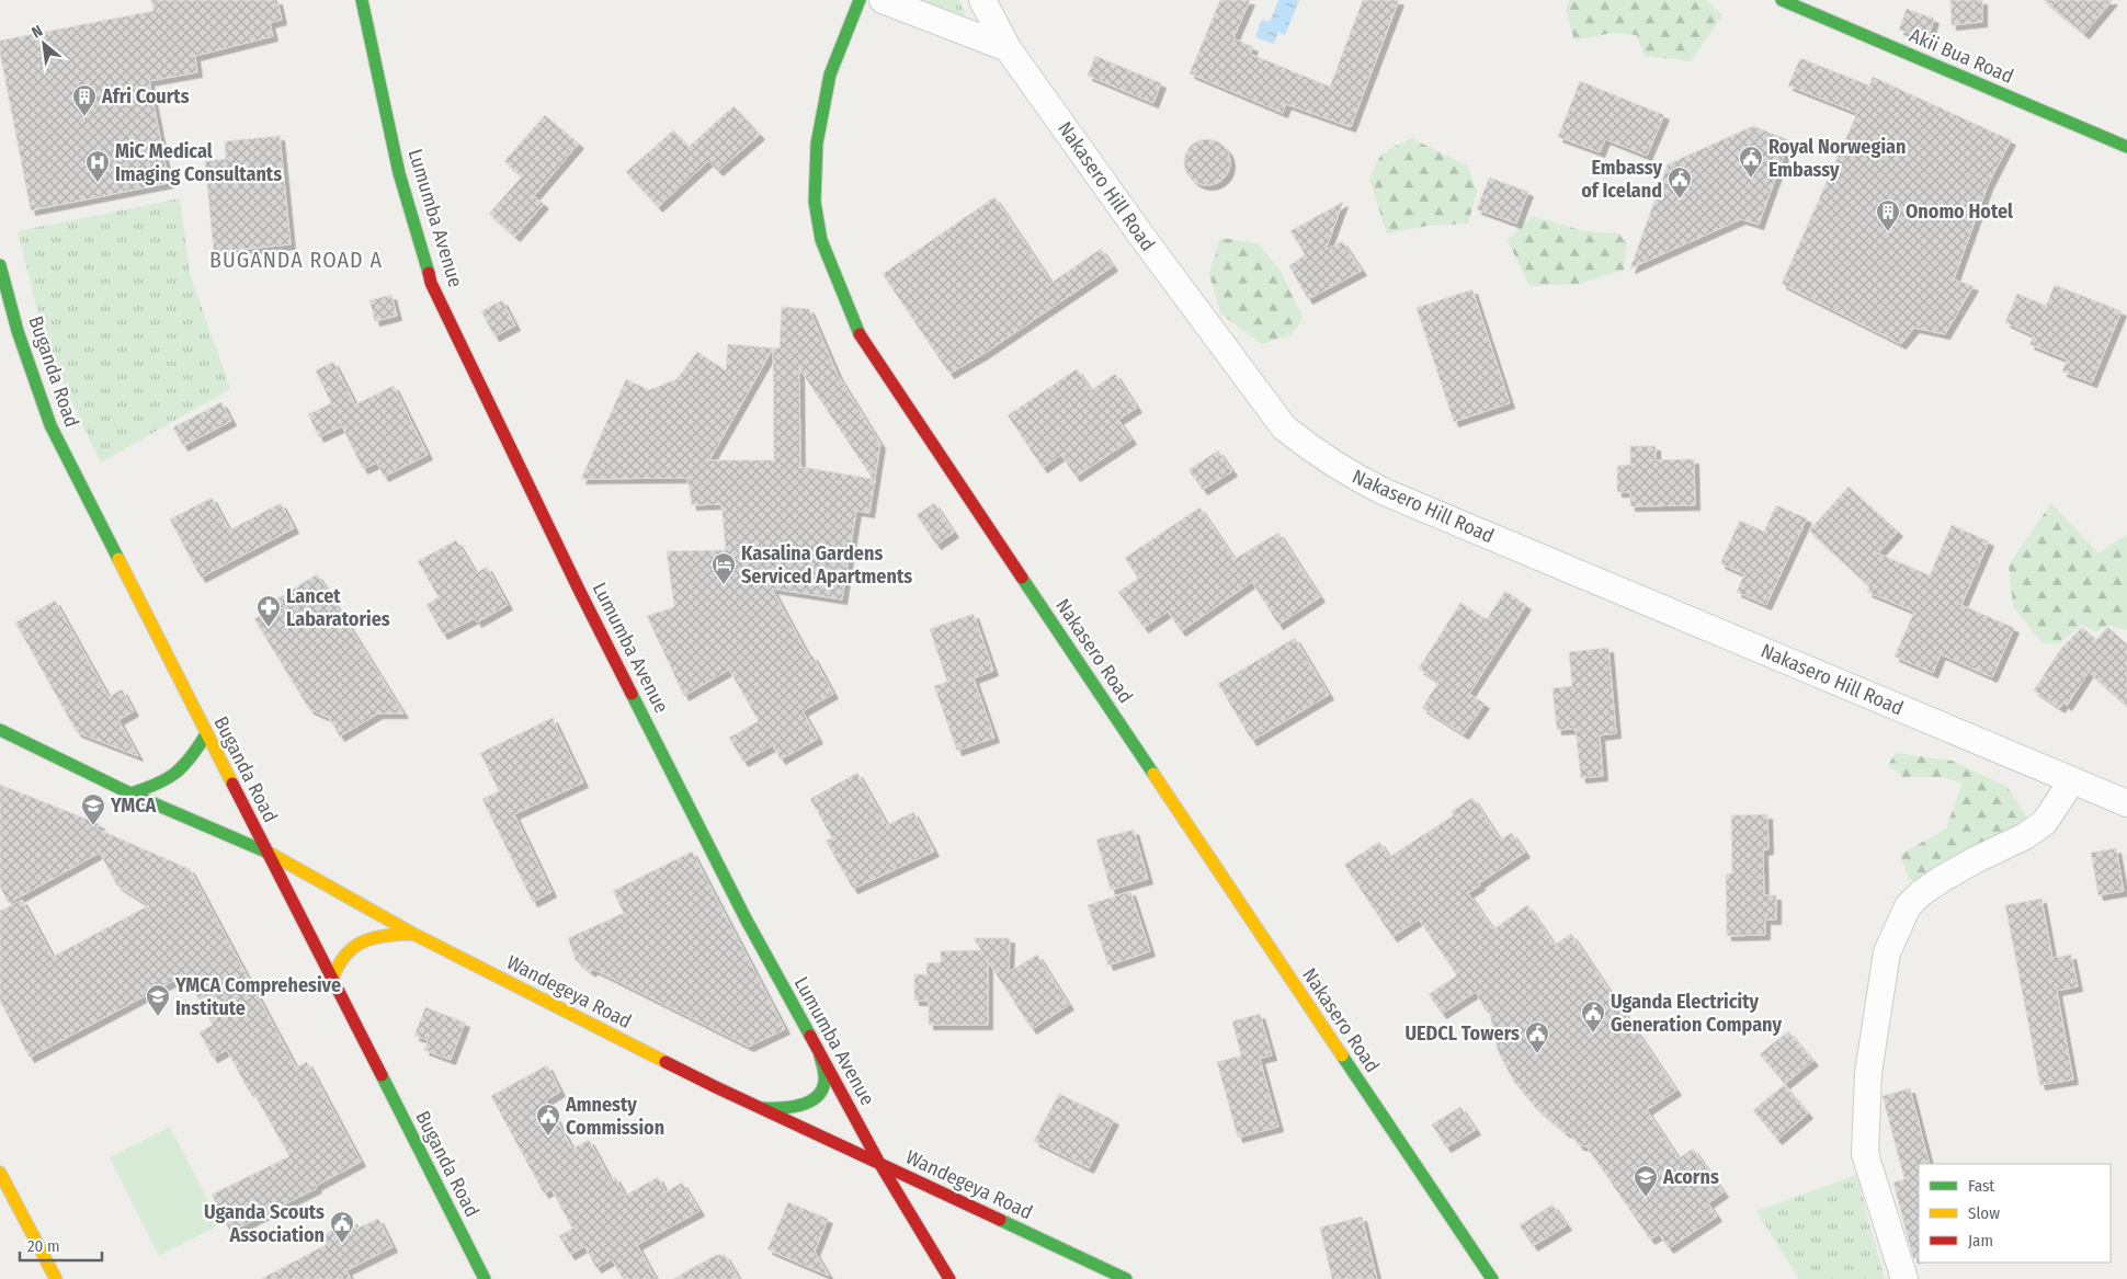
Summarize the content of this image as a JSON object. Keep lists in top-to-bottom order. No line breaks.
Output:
{"streets":{"street":["Akii Bua Road","Nakasero Hill Road","Lumumba Avenue","Buganda Road","Nakasero Road","Wandegeya Road"]},"crossings":[["Lumumba Avenue","Wandegeya Road"],["Buganda Road","Wandegeya Road"]],"districts":["BUGANDA ROAD A"],"places":{"building":["Afri Courts","Onomo Hotel"],"public building":["Royal Norwegian Embassy","Embassy of Iceland","Uganda Electricity Generation Company","UEDCL Towers","Amnesty Commission","Uganda Scouts Association"],"hospital":["MiC Medical Imaging Consultants"],"hotel":["Kasalina Gardens Serviced Apartments"],"pharmacy":["Lancet Labaratories"],"school or university":["YMCA","YMCA Comprehesive Institute","Acorns"]},"legend":["Fast","Slow","Jam"],"scale_bar":"20 m","north":"top left"}
